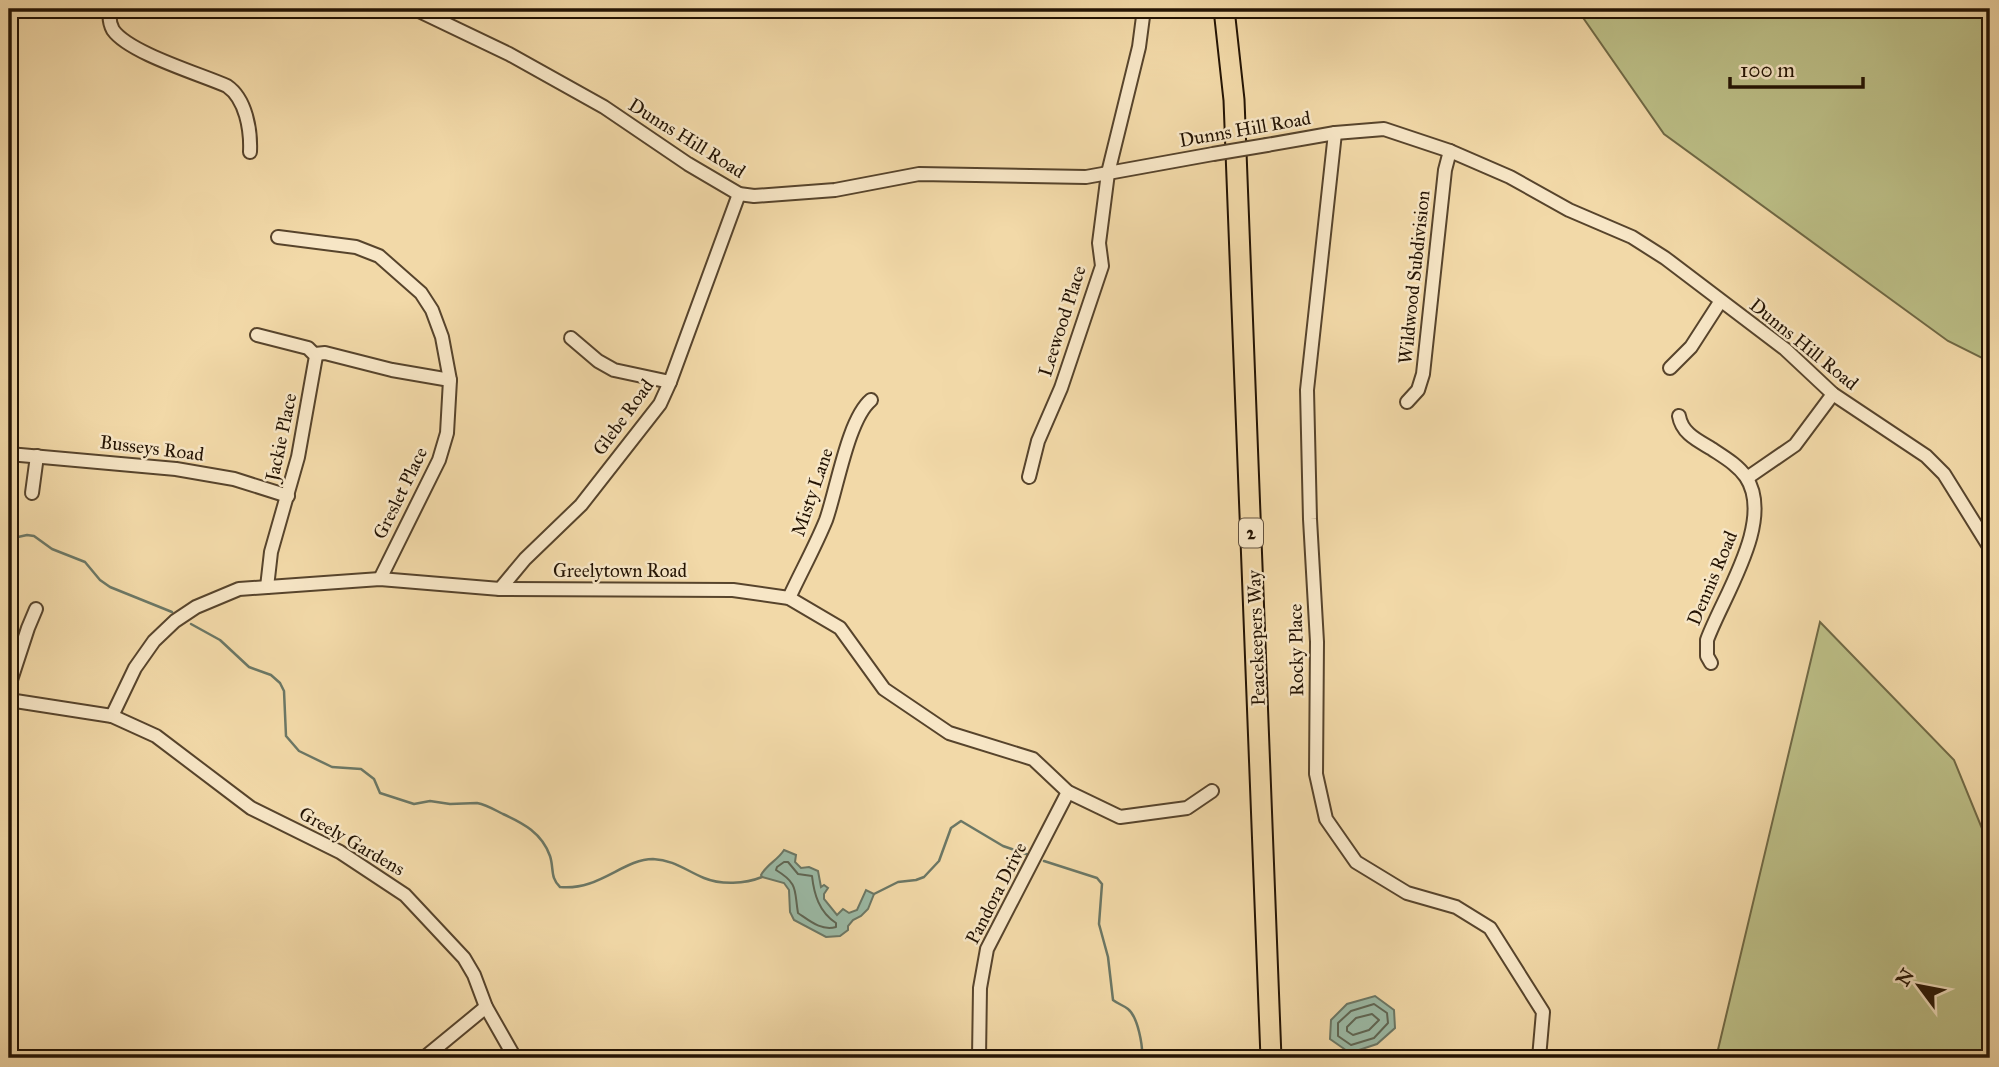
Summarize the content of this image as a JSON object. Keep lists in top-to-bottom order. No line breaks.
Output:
{"streets":{"highway":["2","Peacekeepers Way"],"street":["Dunns Hill Road","Wildwood Subdivision","Leewood Place","Glebe Road","Jackie Place","Busseys Road","Misty Lane","Greslet Place","Greelytown Road","Dennis Road","Rocky Place","Greely Gardens","Pandora Drive"]},"crossings":[["Dunns Hill Road","Wildwood Subdivision"],["Dunns Hill Road","Leewood Place"],["Dunns Hill Road","Glebe Road"],["Dunns Hill Road","Rocky Place"],["Glebe Road","Greelytown Road"],["Jackie Place","Busseys Road"],["Jackie Place","Greelytown Road"],["Misty Lane","Greelytown Road"],["Greslet Place","Greelytown Road"],["Greelytown Road","Greely Gardens"],["Greelytown Road","Pandora Drive"]],"scale_bar":"100 m","north":"top left"}
